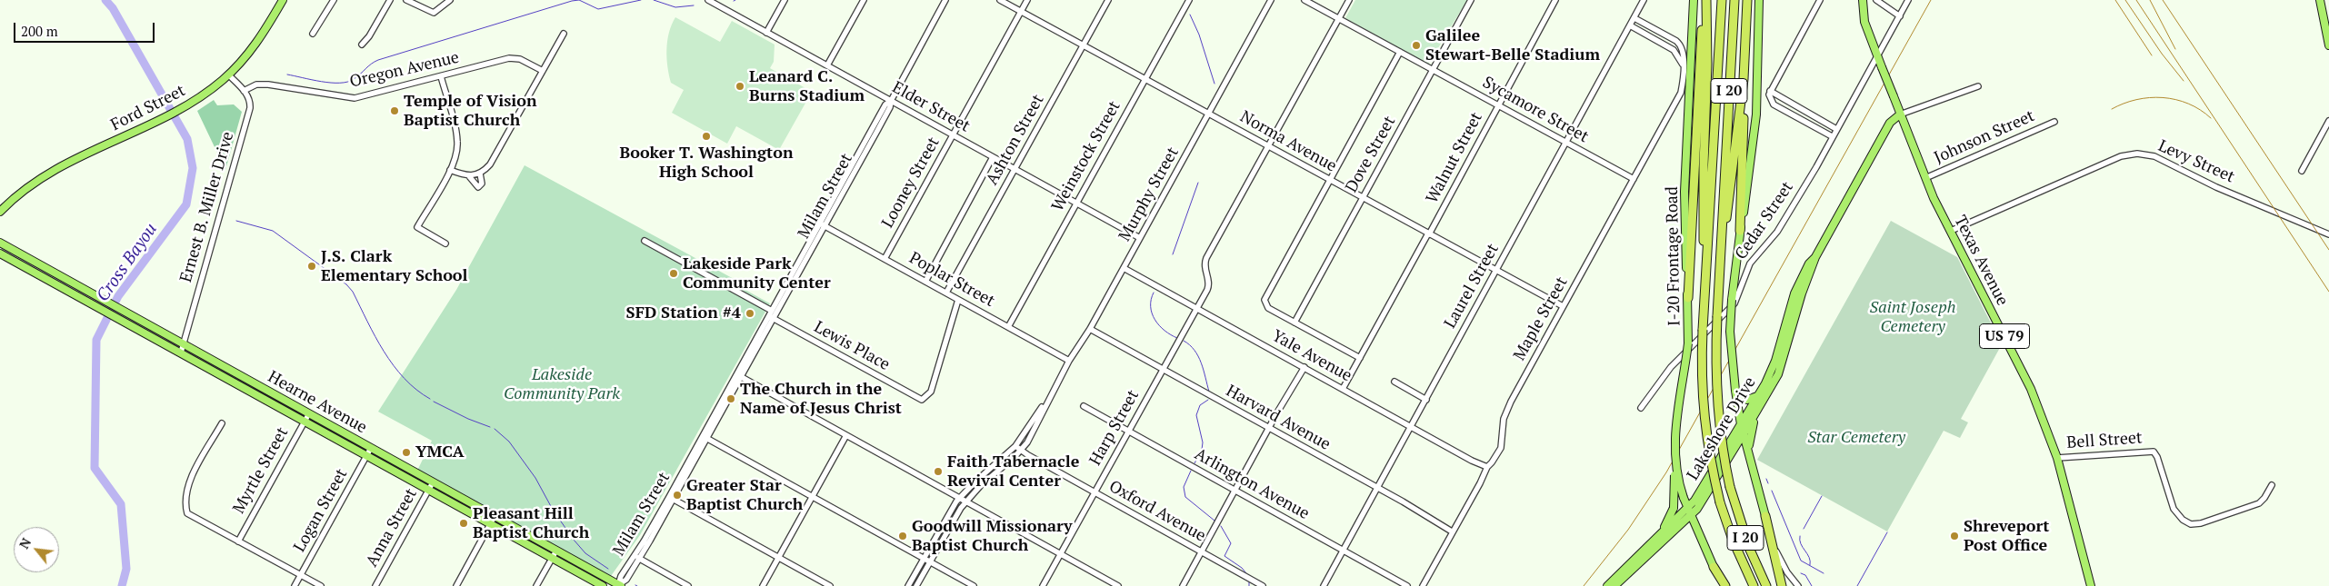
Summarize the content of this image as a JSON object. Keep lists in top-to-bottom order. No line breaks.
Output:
{"streets":{"highway":["I 20"],"main road":["Ford Street","I-20 Frontage Road","Texas Avenue","US 79","Hearne Avenue","Lakeshore Drive"],"street":["Oregon Avenue","Elder Street","Sycamore Street","Johnson Street","Ashton Street","Norma Avenue","Dove Street","Weinstock Street","Walnut Street","Levy Street","Looney Street","Murphy Street","Milam Street","Ernest B. Miller Drive","Cedar Street","Poplar Street","Laurel Street","Maple Street","Lewis Place","Yale Avenue","Harvard Avenue","Harp Street","Bell Street","Myrtle Street","Arlington Avenue","Logan Street","Oxford Avenue","Anna Street"]},"crossings":[["Oregon Avenue","Ernest B. Miller Drive"],["Elder Street","Ashton Street"],["Elder Street","Weinstock Street"],["Elder Street","Looney Street"],["Elder Street","Murphy Street"],["Elder Street","Milam Street"],["Ford Street","Ernest B. Miller Drive"],["Sycamore Street","Dove Street"],["Sycamore Street","Walnut Street"],["Sycamore Street","Laurel Street"],["Sycamore Street","Maple Street"],["Johnson Street","Texas Avenue"],["Ashton Street","Norma Avenue"],["Ashton Street","Poplar Street"],["Norma Avenue","Dove Street"],["Norma Avenue","Weinstock Street"],["Norma Avenue","Walnut Street"],["Norma Avenue","Looney Street"],["Norma Avenue","Murphy Street"],["Norma Avenue","Laurel Street"],["Norma Avenue","Maple Street"],["Norma Avenue","Harp Street"],["Weinstock Street","Poplar Street"],["Walnut Street","Yale Avenue"],["Levy Street","Texas Avenue"],["Looney Street","Poplar Street"],["Murphy Street","Poplar Street"],["Murphy Street","Yale Avenue"],["Murphy Street","Harvard Avenue"],["Murphy Street","Oxford Avenue"],["Milam Street","Poplar Street"],["Milam Street","Lewis Place"],["Milam Street","Hearne Avenue"],["Ernest B. Miller Drive","Hearne Avenue"],["Cedar Street","Texas Avenue"],["I-20 Frontage Road","Lakeshore Drive"],["Texas Avenue","Lakeshore Drive"],["Texas Avenue","Bell Street"],["Poplar Street","Lewis Place"],["Laurel Street","Maple Street"],["Laurel Street","Yale Avenue"],["Laurel Street","Harvard Avenue"],["Laurel Street","Arlington Avenue"],["Maple Street","Yale Avenue"],["Maple Street","Harvard Avenue"],["Yale Avenue","Harp Street"],["Hearne Avenue","Myrtle Street"],["Hearne Avenue","Logan Street"],["Hearne Avenue","Anna Street"],["Harvard Avenue","Harp Street"],["Harp Street","Arlington Avenue"],["Harp Street","Oxford Avenue"]],"water":["Cross Bayou"],"parks":["Saint Joseph Cemetery","Lakeside Community Park","Star Cemetery"],"places":["Galilee Stewart-Belle Stadium","Leanard C. Burns Stadium","Temple of Vision Baptist Church","Booker T. Washington High School","J.S. Clark Elementary School","Lakeside Park Community Center","SFD Station #4","The Church in the Name of Jesus Christ","YMCA","Faith Tabernacle Revival Center","Greater Star Baptist Church","Pleasant Hill Baptist Church","Goodwill Missionary Baptist Church","Shreveport Post Office"],"scale_bar":"200 m","north":"top left"}
